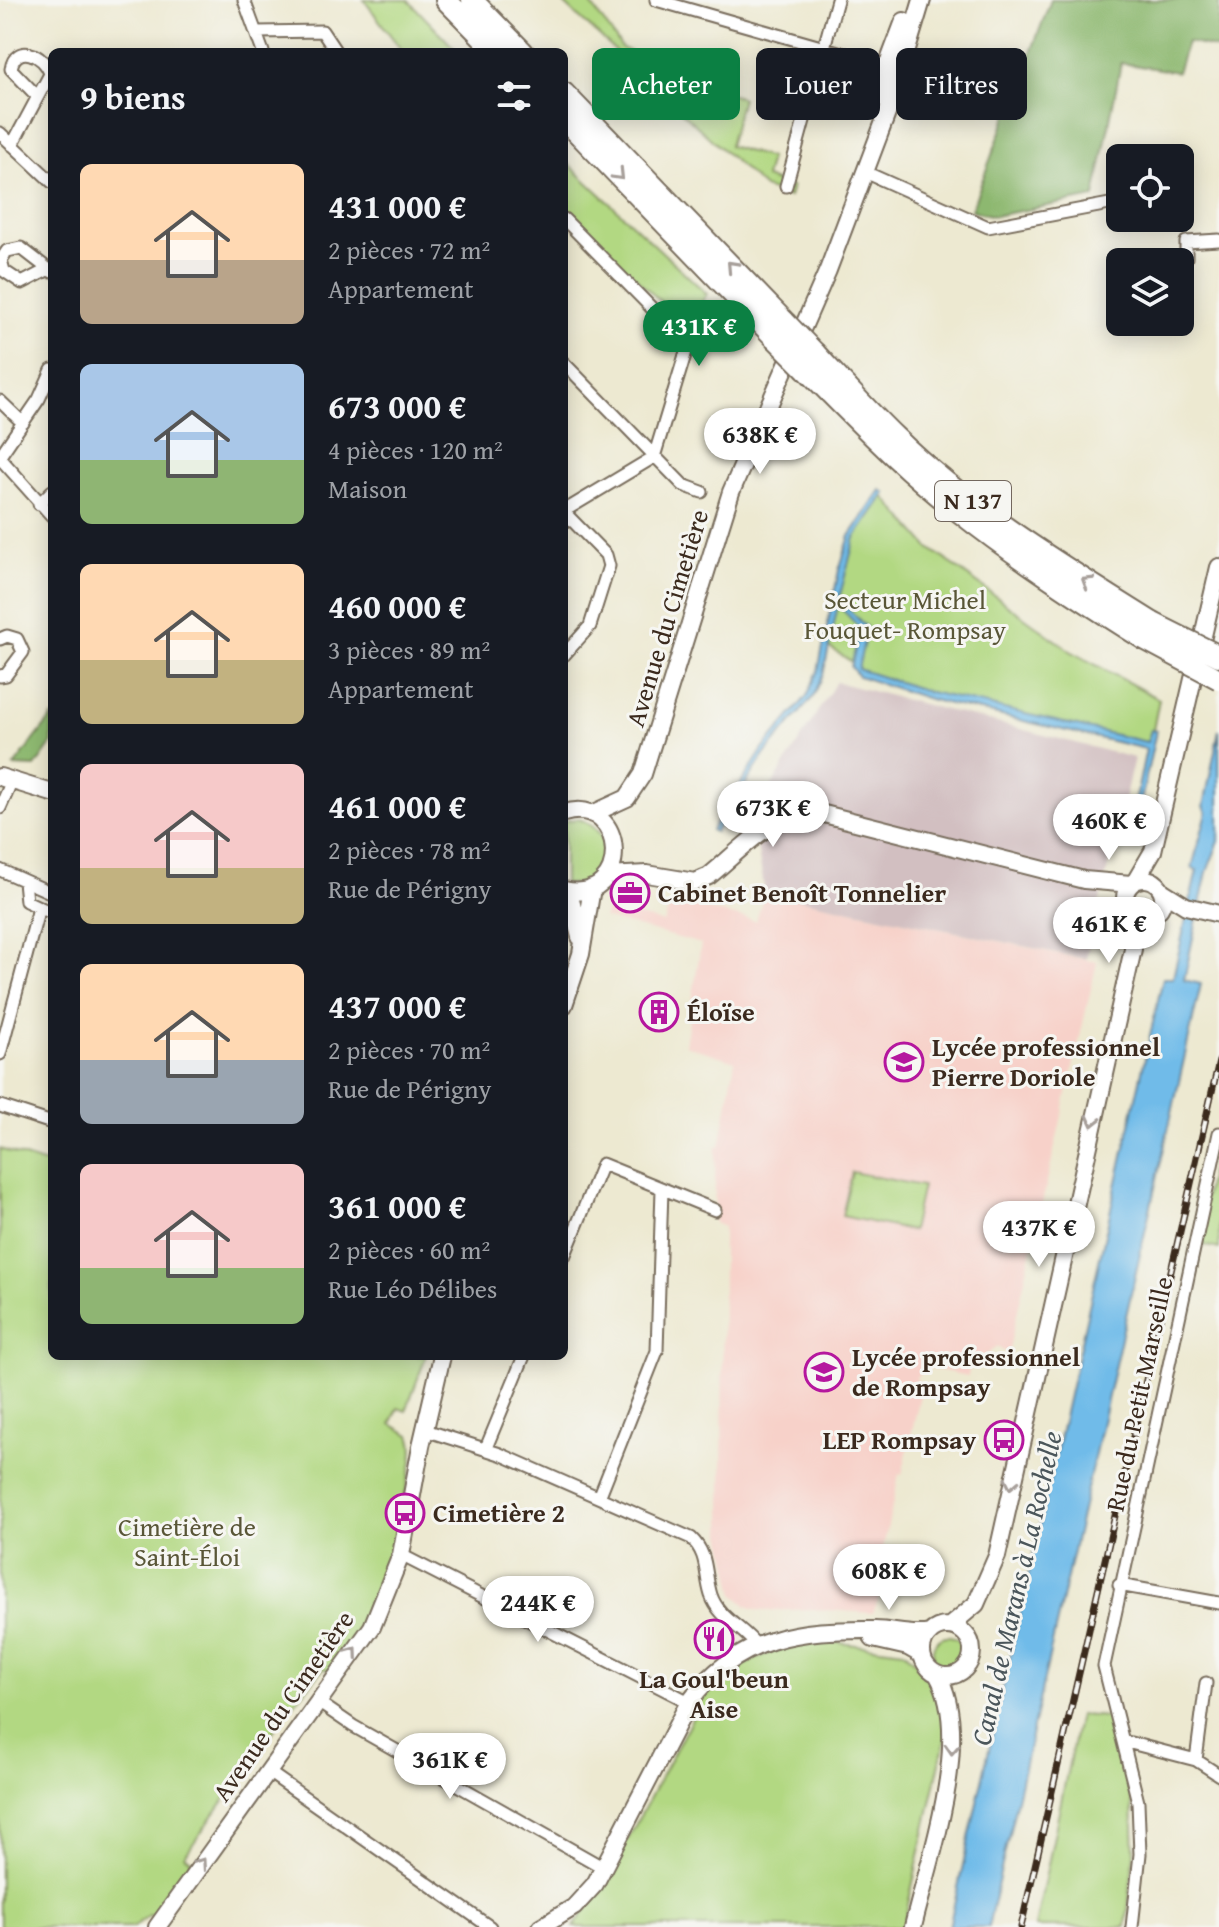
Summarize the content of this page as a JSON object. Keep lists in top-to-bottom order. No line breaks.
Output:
{"streets":{"highway":["N 137"],"street":["Avenue du Cimetière","Rue du Petit Marseille"]},"water":["Canal de Marans à La Rochelle"],"parks":["Secteur Michel Fouquet- Rompsay","Cimetière de Saint-Éloi"],"places":{"office":["Cabinet Benoît Tonnelier"],"building":["Éloïse"],"school or university":["Lycée professionnel Pierre Doriole","Lycée professionnel de Rompsay"],"bus stop":["LEP Rompsay","Cimetière 2"],"restaurant":["La Goul'beun Aise"]},"page":{"chip":["Acheter","Louer","Filtres"],"heading":"9 biens","list":[{"name":"431 000 €","note":"2 pièces · 72 m² · Appartement"},{"name":"673 000 €","note":"4 pièces · 120 m² · Maison"},{"name":"460 000 €","note":"3 pièces · 89 m² · Appartement"},{"name":"461 000 €","note":"2 pièces · 78 m² · Rue de Périgny"},{"name":"437 000 €","note":"2 pièces · 70 m² · Rue de Périgny"},{"name":"361 000 €","note":"2 pièces · 60 m² · Rue Léo Délibes"}],"price":["431K €","638K €","673K €","460K €","461K €","437K €","608K €","244K €","361K €"]}}
